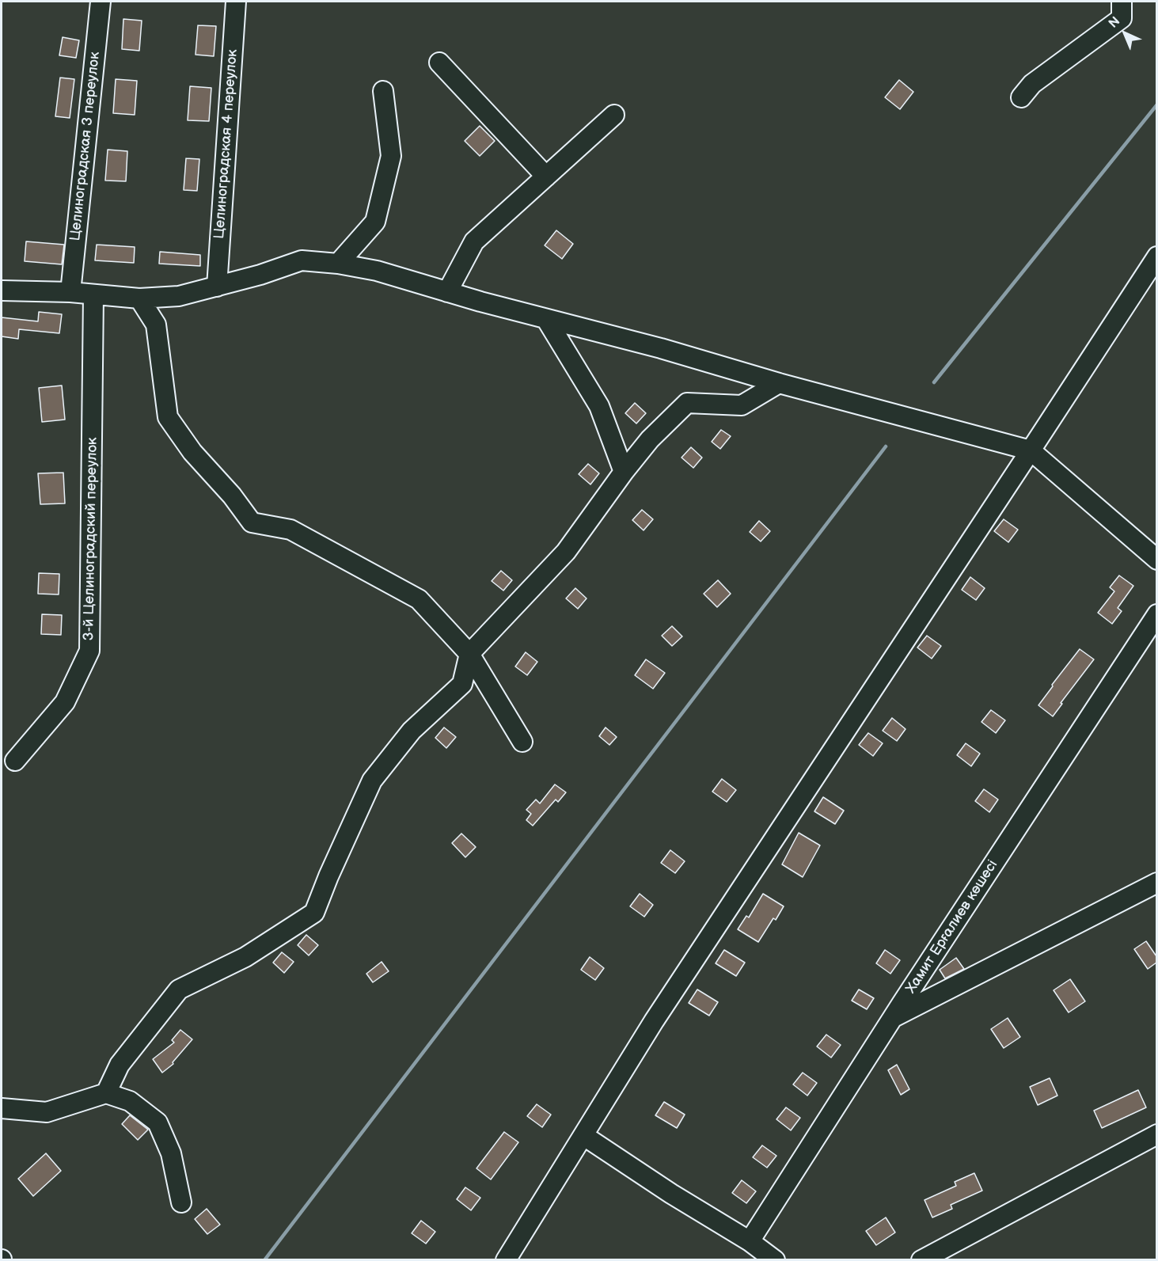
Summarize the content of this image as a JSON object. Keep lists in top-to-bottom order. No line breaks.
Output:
{"streets":{"street":["Целиноградская 4 переулок","Целиноградская 3 переулок","3-й Целиноградский переулок","Хамит Ерғалиев көшесі"]},"north":"top left"}
